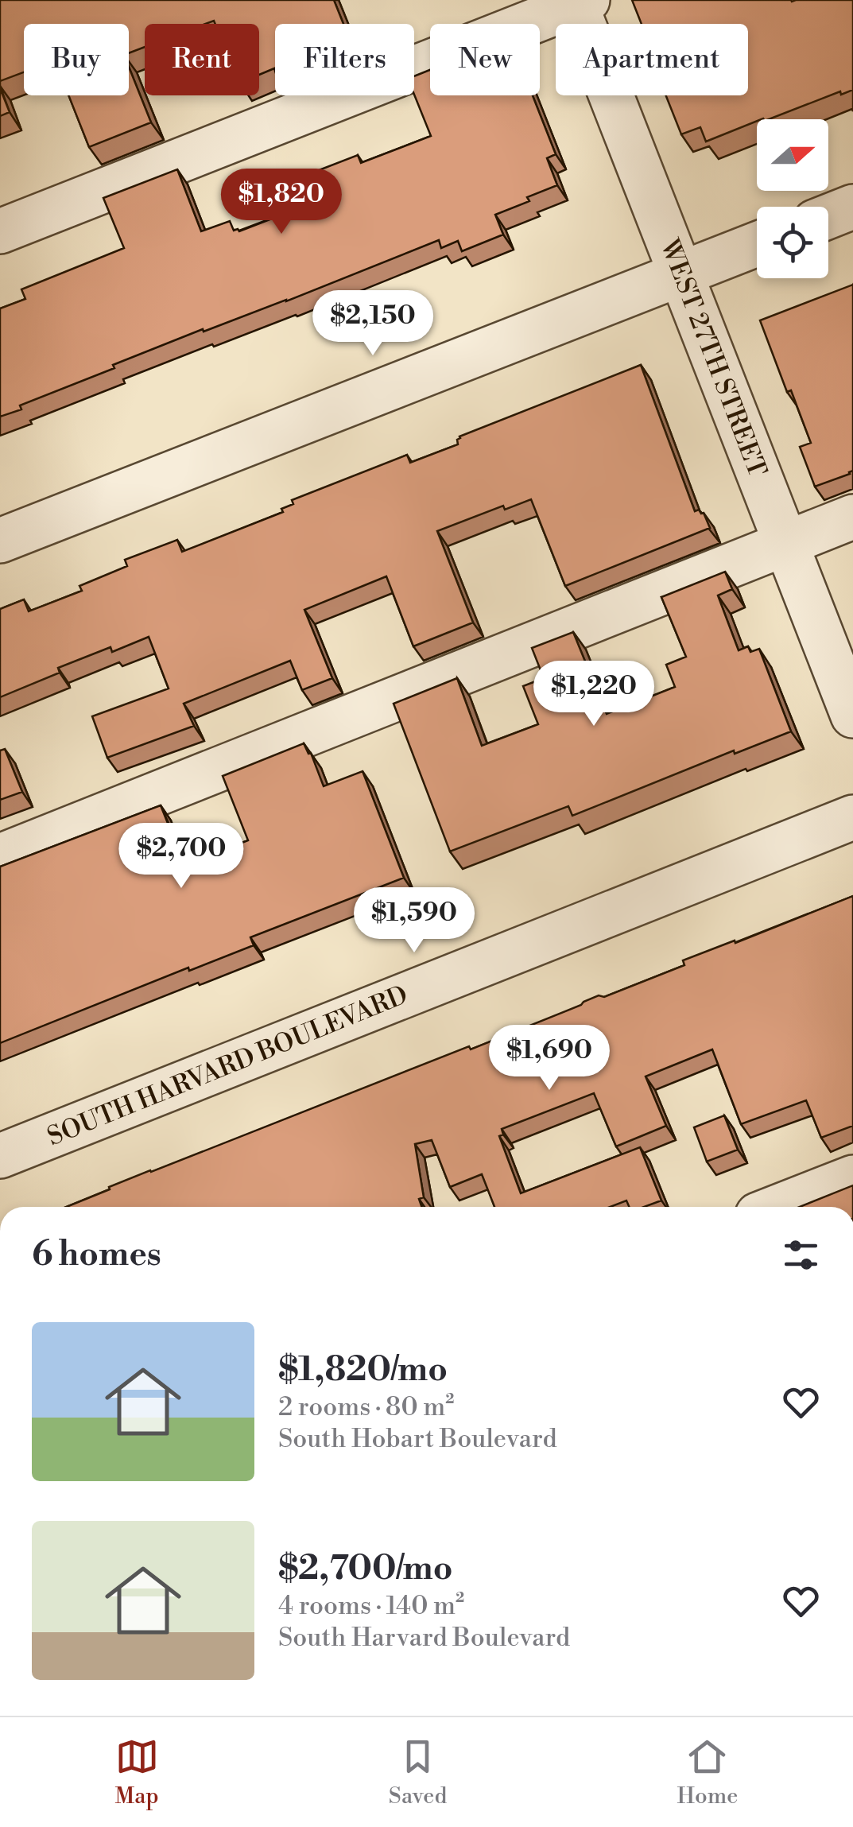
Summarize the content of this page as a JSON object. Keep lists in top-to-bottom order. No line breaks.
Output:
{"streets":{"street":["WEST 27TH STREET","SOUTH HARVARD BOULEVARD"]},"north":"right","page":{"chip":["Buy","Rent","Filters","New","Apartment"],"price":["$1,820","$2,150","$1,220","$2,700","$1,590","$1,690"],"heading":"6 homes","list":[{"name":"$1,820/mo","note":"2 rooms · 80 m² · South Hobart Boulevard"},{"name":"$2,700/mo","note":"4 rooms · 140 m² · South Harvard Boulevard"}],"tabs":["Map","Saved","Home"]}}
